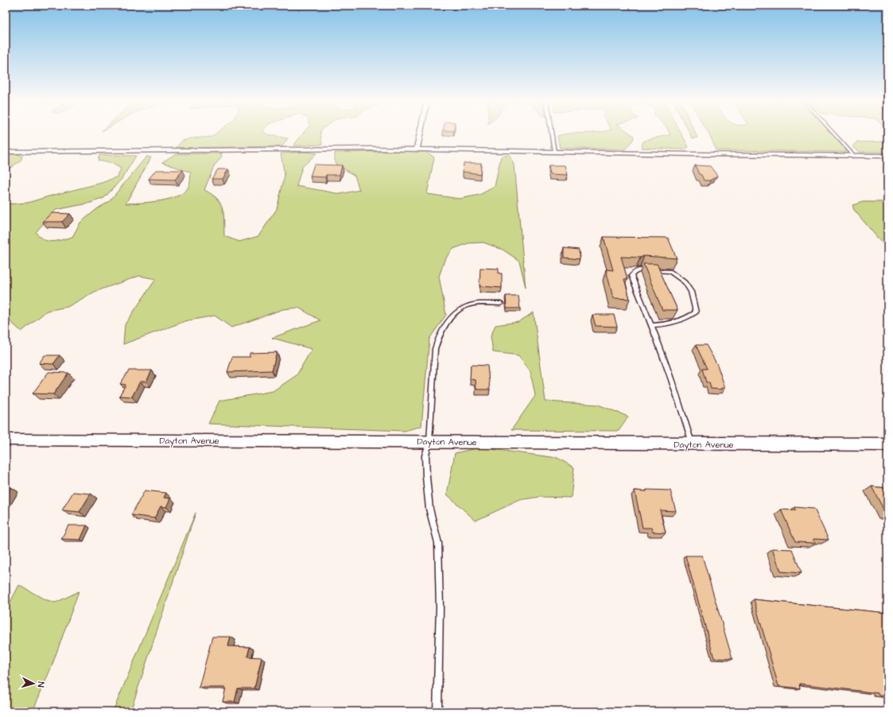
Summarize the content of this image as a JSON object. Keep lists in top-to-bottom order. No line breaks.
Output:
{"streets":{"street":["Dayton Avenue"]},"north":"right"}
